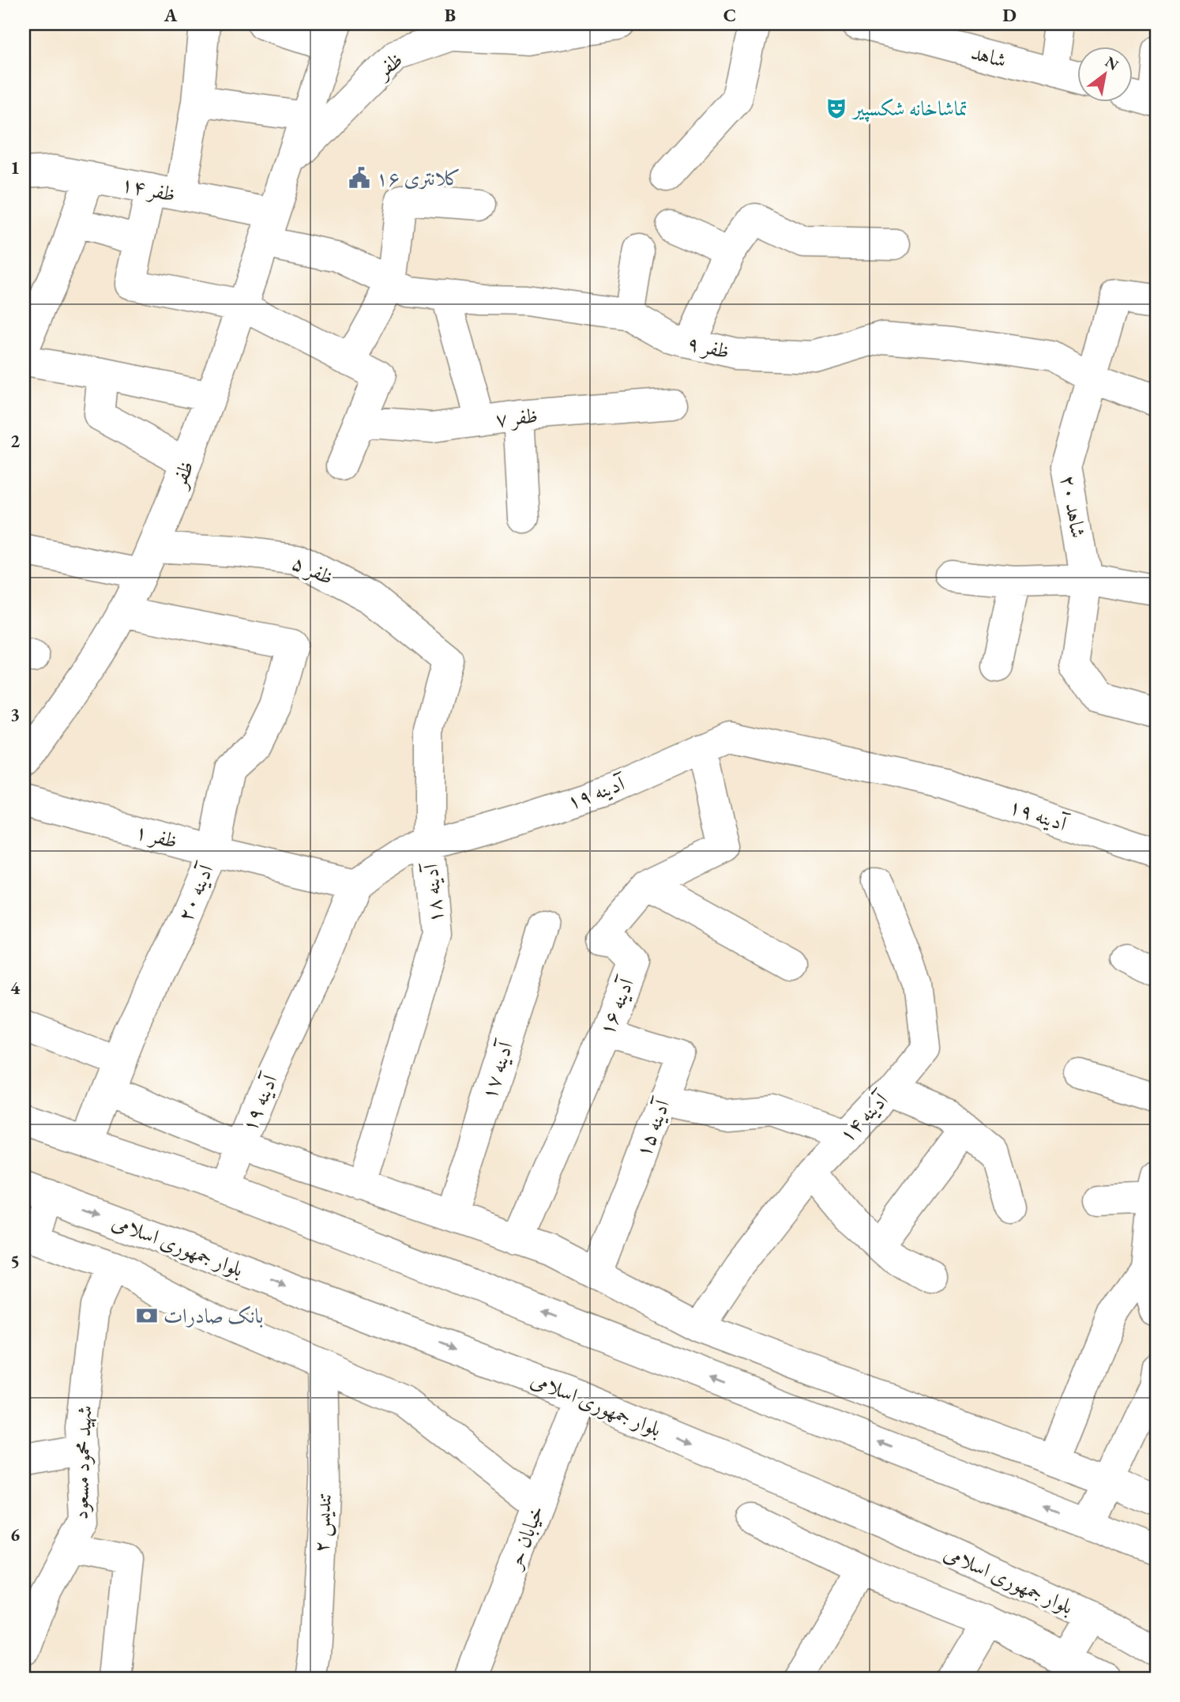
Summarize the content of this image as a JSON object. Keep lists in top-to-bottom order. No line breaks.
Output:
{"streets":{"street":["شاهد","ظفر","ظفر ۱۴","ظفر ۹","ظفر ۷","شاهد ۲۰","ظفر ۵","آدینه ۱۹","ظفر ۱","آدینه ۲۰","آدینه ۱۸","آدینه ۱۶","آدینه ۱۷","آدینه ۱۴","آدینه ۱۵","بلوار جمهوری اسلامی","شهید محمود مسعود","تندیس ۲","خیابان حر"]},"crossings":[["ظفر","ظفر ۱۴"],["ظفر","ظفر ۹"],["ظفر","ظفر ۵"],["ظفر","آدینه ۲۰"],["ظفر ۹","شاهد ۲۰"],["ظفر ۵","آدینه ۱۸"],["آدینه ۱۹","ظفر ۱"],["آدینه ۱۹","آدینه ۱۸"],["آدینه ۱۹","آدینه ۱۶"],["ظفر ۱","آدینه ۲۰"],["آدینه ۱۶","آدینه ۱۵"],["بلوار جمهوری اسلامی","خیابان حر"]],"places":{"theatre":["تماشاخانه شکسپیر"],"public building":["کلانتری ۱۶"],"bank":["بانک صادرات"]},"north":"top right","grid":{"columns":["A","B","C","D"],"rows":["1","2","3","4","5","6"]}}
